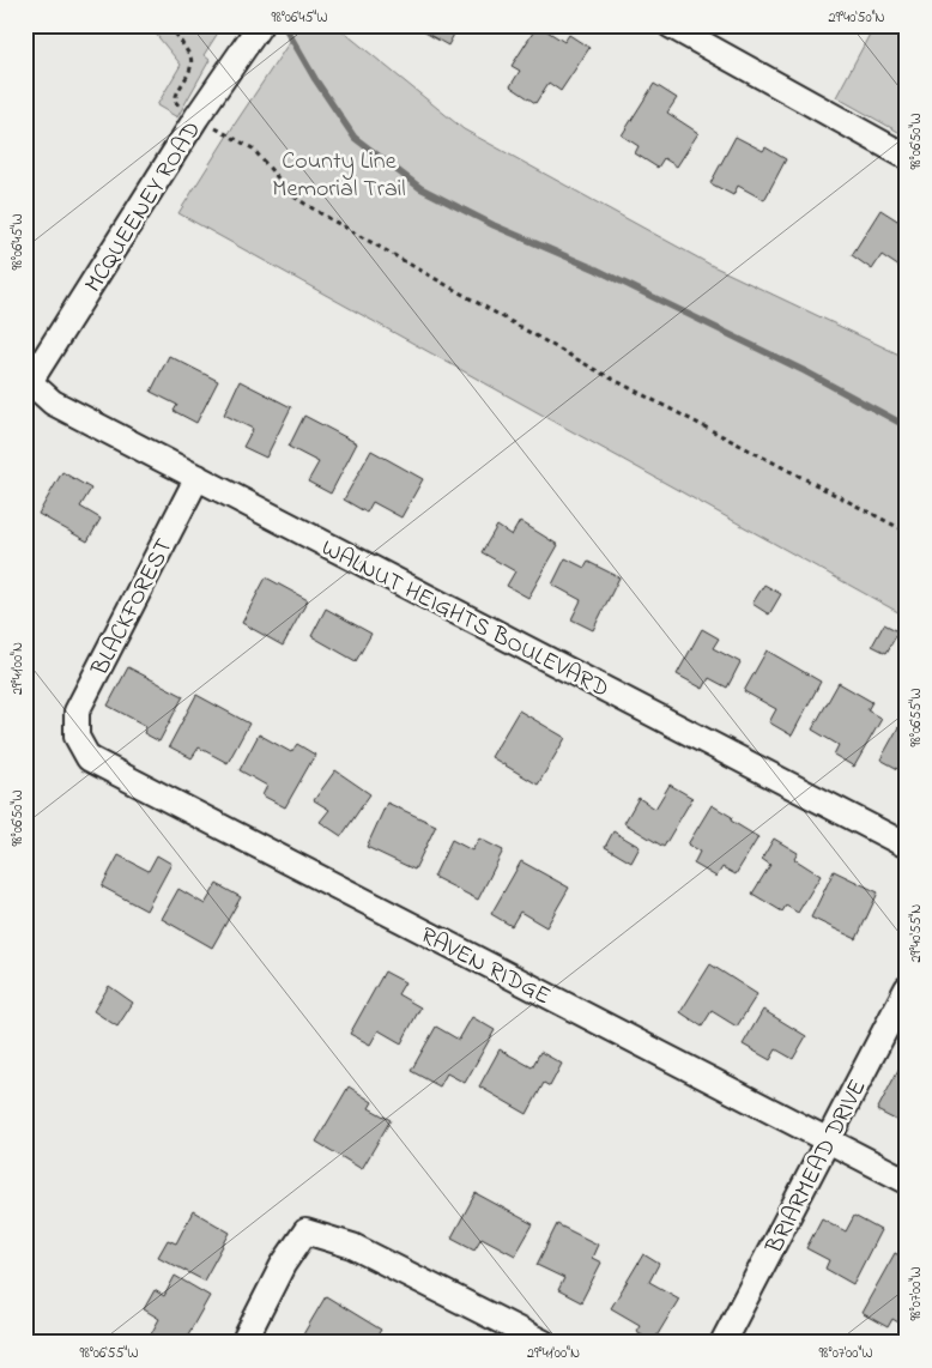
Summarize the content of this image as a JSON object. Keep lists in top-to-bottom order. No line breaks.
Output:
{"streets":{"street":["MCQUEENEY ROAD","BLACKFOREST","WALNUT HEIGHTS BOULEVARD","RAVEN RIDGE","BRIARMEAD DRIVE"]},"crossings":[["MCQUEENEY ROAD","WALNUT HEIGHTS BOULEVARD"],["BLACKFOREST","WALNUT HEIGHTS BOULEVARD"],["BLACKFOREST","RAVEN RIDGE"],["RAVEN RIDGE","BRIARMEAD DRIVE"]],"parks":["County Line Memorial Trail"],"coordinates":["98°06'45\"W","29°40'50\"N","98°06'50\"W","29°41'00\"N","98°06'55\"W","29°40'55\"N","98°07'00\"W"]}
